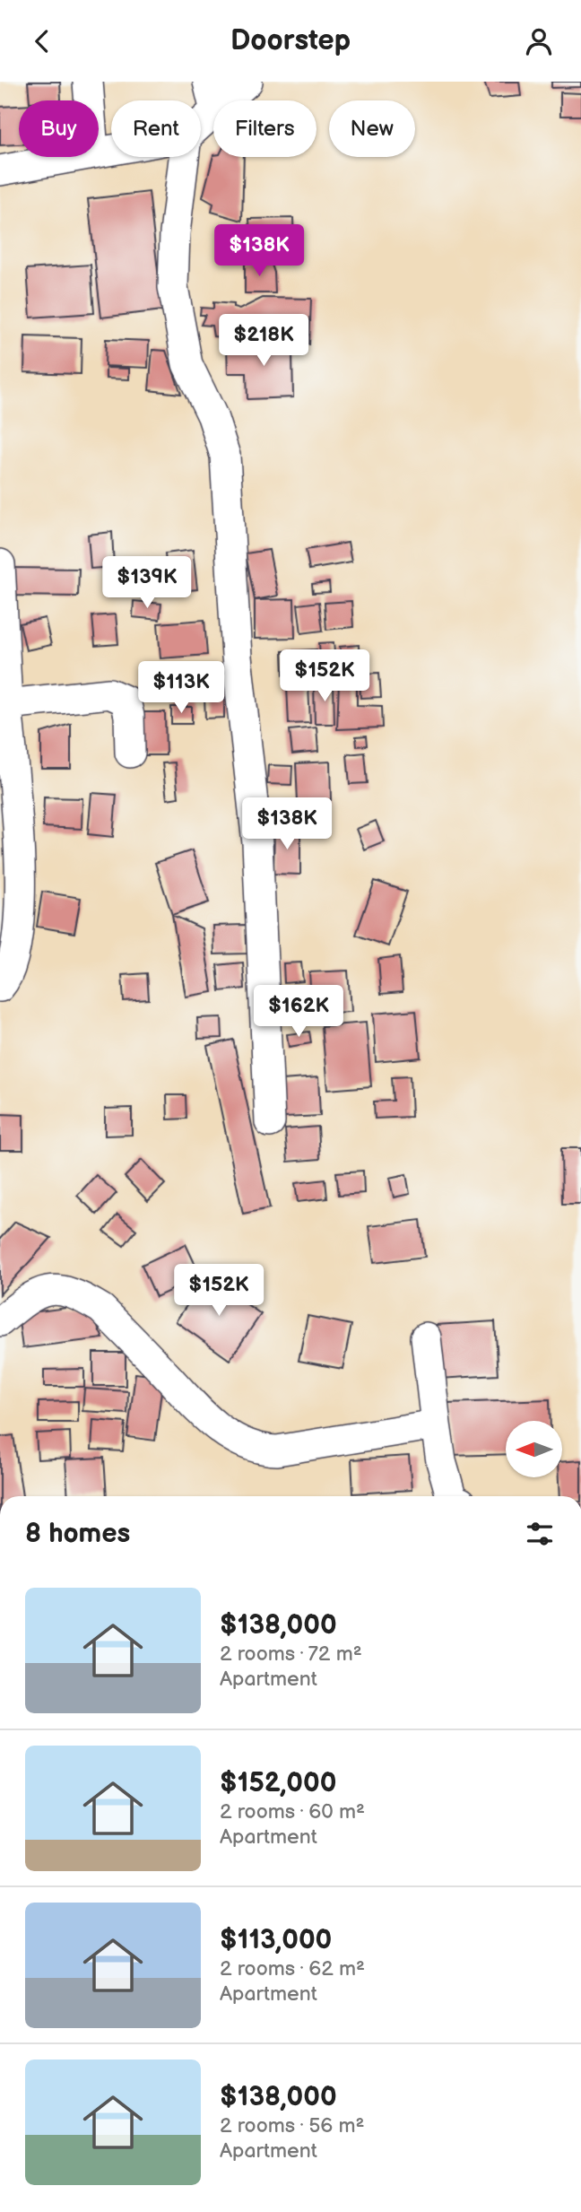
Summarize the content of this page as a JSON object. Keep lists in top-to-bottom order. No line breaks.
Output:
{"north":"left","page":{"header":"Doorstep","chip":["Buy","Rent","Filters","New"],"price":["$138K","$218K","$139K","$152K","$113K","$138K","$162K","$152K"],"heading":"8 homes","list":[{"name":"$138,000","note":"2 rooms · 72 m² · Apartment"},{"name":"$152,000","note":"2 rooms · 60 m² · Apartment"},{"name":"$113,000","note":"2 rooms · 62 m² · Apartment"},{"name":"$138,000","note":"2 rooms · 56 m² · Apartment"}]}}
